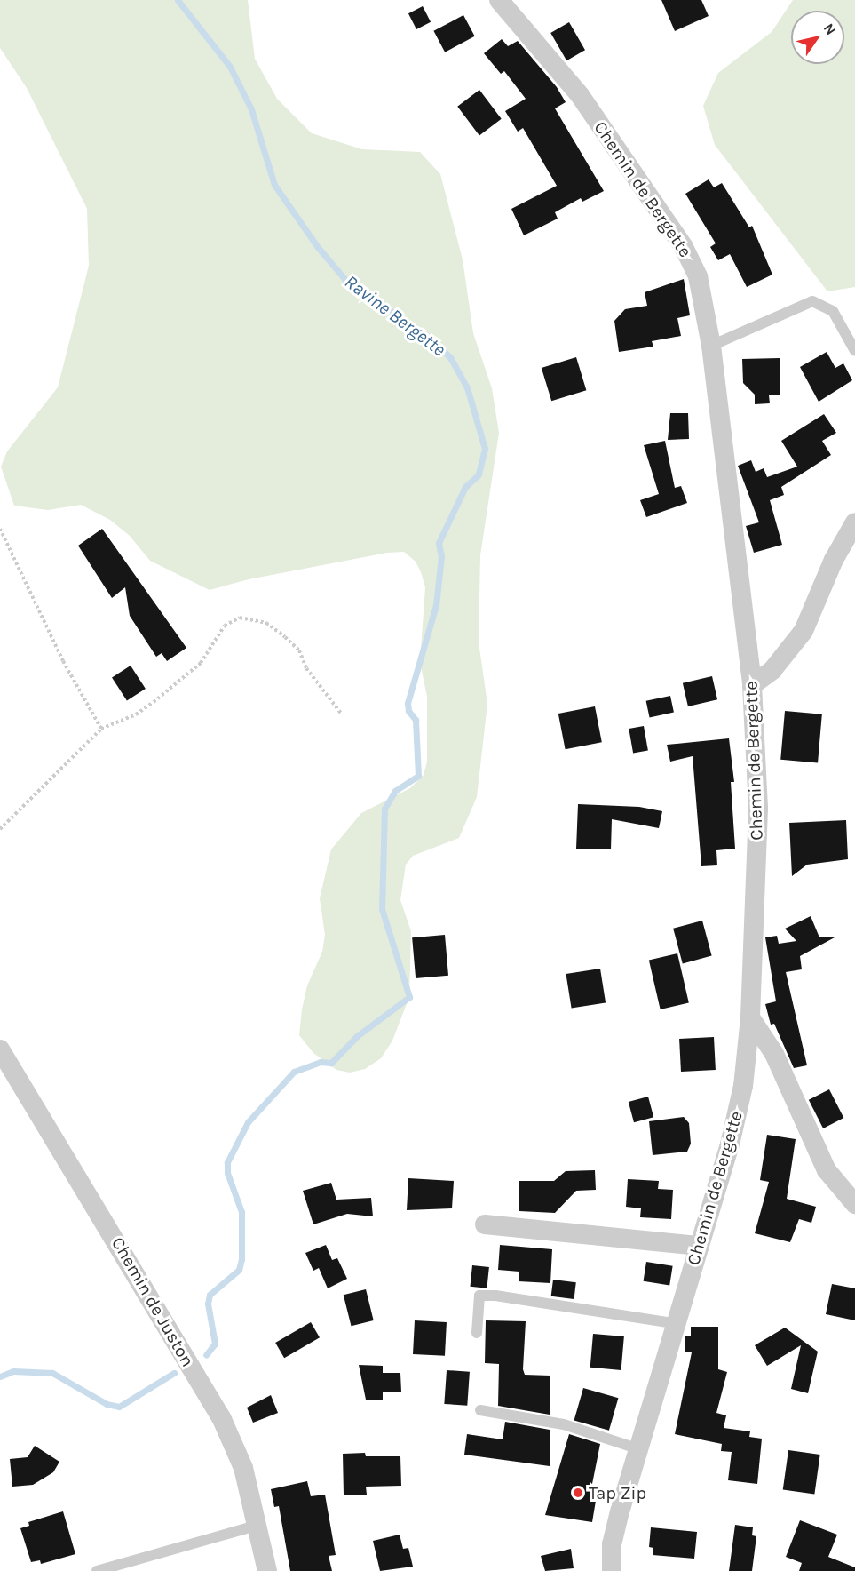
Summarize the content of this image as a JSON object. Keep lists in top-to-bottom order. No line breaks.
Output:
{"streets":{"street":["Chemin de Bergette","Chemin de Juston"]},"water":["Ravine Bergette"],"places":["Tap Zip"],"north":"top right"}
